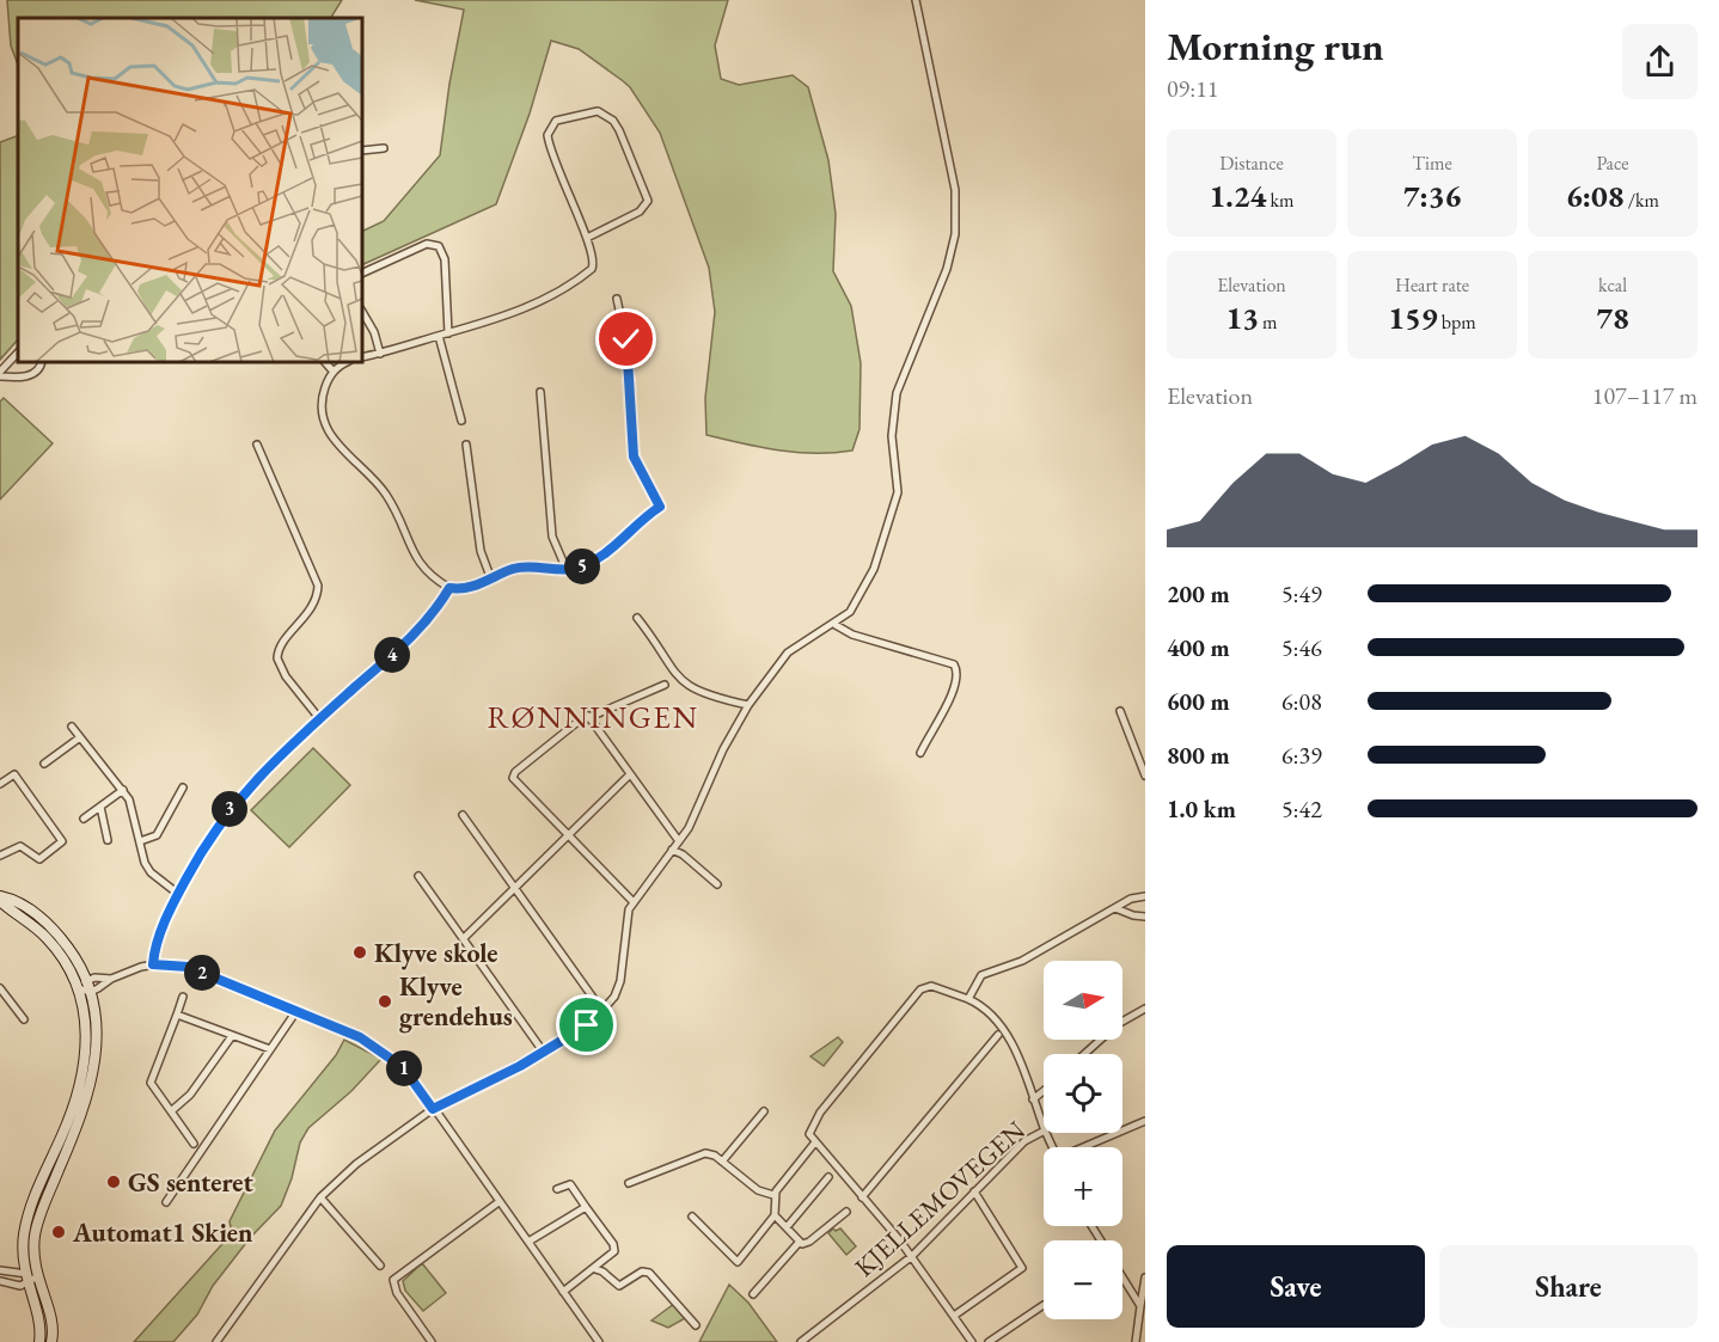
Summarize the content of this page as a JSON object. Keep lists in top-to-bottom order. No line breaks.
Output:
{"streets":{"street":["KJELLEMOVEGEN"]},"districts":["RØNNINGEN"],"places":["Klyve skole","Klyve grendehus","GS senteret","Automat1 Skien"],"north":"right","page":{"heading":["Morning run","09:11"],"stats":[["Distance","1.24 km"],["Time","7:36"],["Pace","6:08 /km"],["Elevation","13 m"],["Heart rate","159 bpm"],["kcal","78"]],"chart":["Elevation","107–117 m"],"pins":["5","4","3","2","1"],"list":[{"name":"200 m","note":"5:49"},{"name":"400 m","note":"5:46"},{"name":"600 m","note":"6:08"},{"name":"800 m","note":"6:39"},{"name":"1.0 km","note":"5:42"}],"map_buttons":["+","−"],"buttons":["Save","Share"]}}
